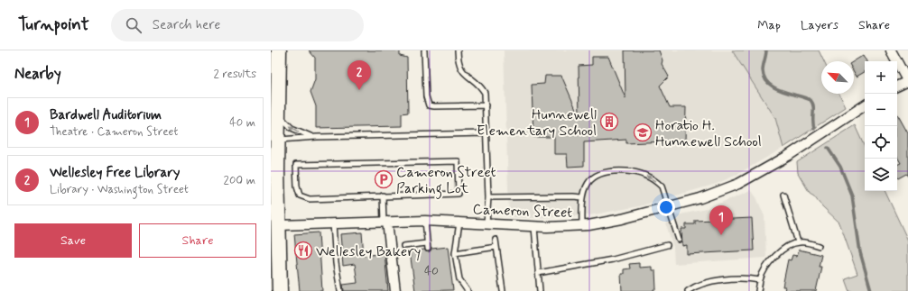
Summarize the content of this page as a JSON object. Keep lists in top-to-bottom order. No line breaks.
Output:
{"streets":{"street":["Cameron Street"]},"places":{"building":["Hunnewell Elementary School"],"school or university":["Horatio H. Hunnewell School"],"parking":["Cameron Street Parking Lot"],"restaurant":["Wellesley Bakery"]},"house_numbers":["40"],"north":"top left","page":{"header":"Turnpoint","search":"Search here","nav":["Map","Layers","Share"],"heading":["Nearby","2 results"],"pins":["2","1"],"map_buttons":["+","−"],"list":[{"mark":"1","name":"Bardwell Auditorium","note":"Theatre · Cameron Street","value":"40 m"},{"mark":"2","name":"Wellesley Free Library","note":"Library · Washington Street","value":"200 m"}],"buttons":["Save","Share"]}}
